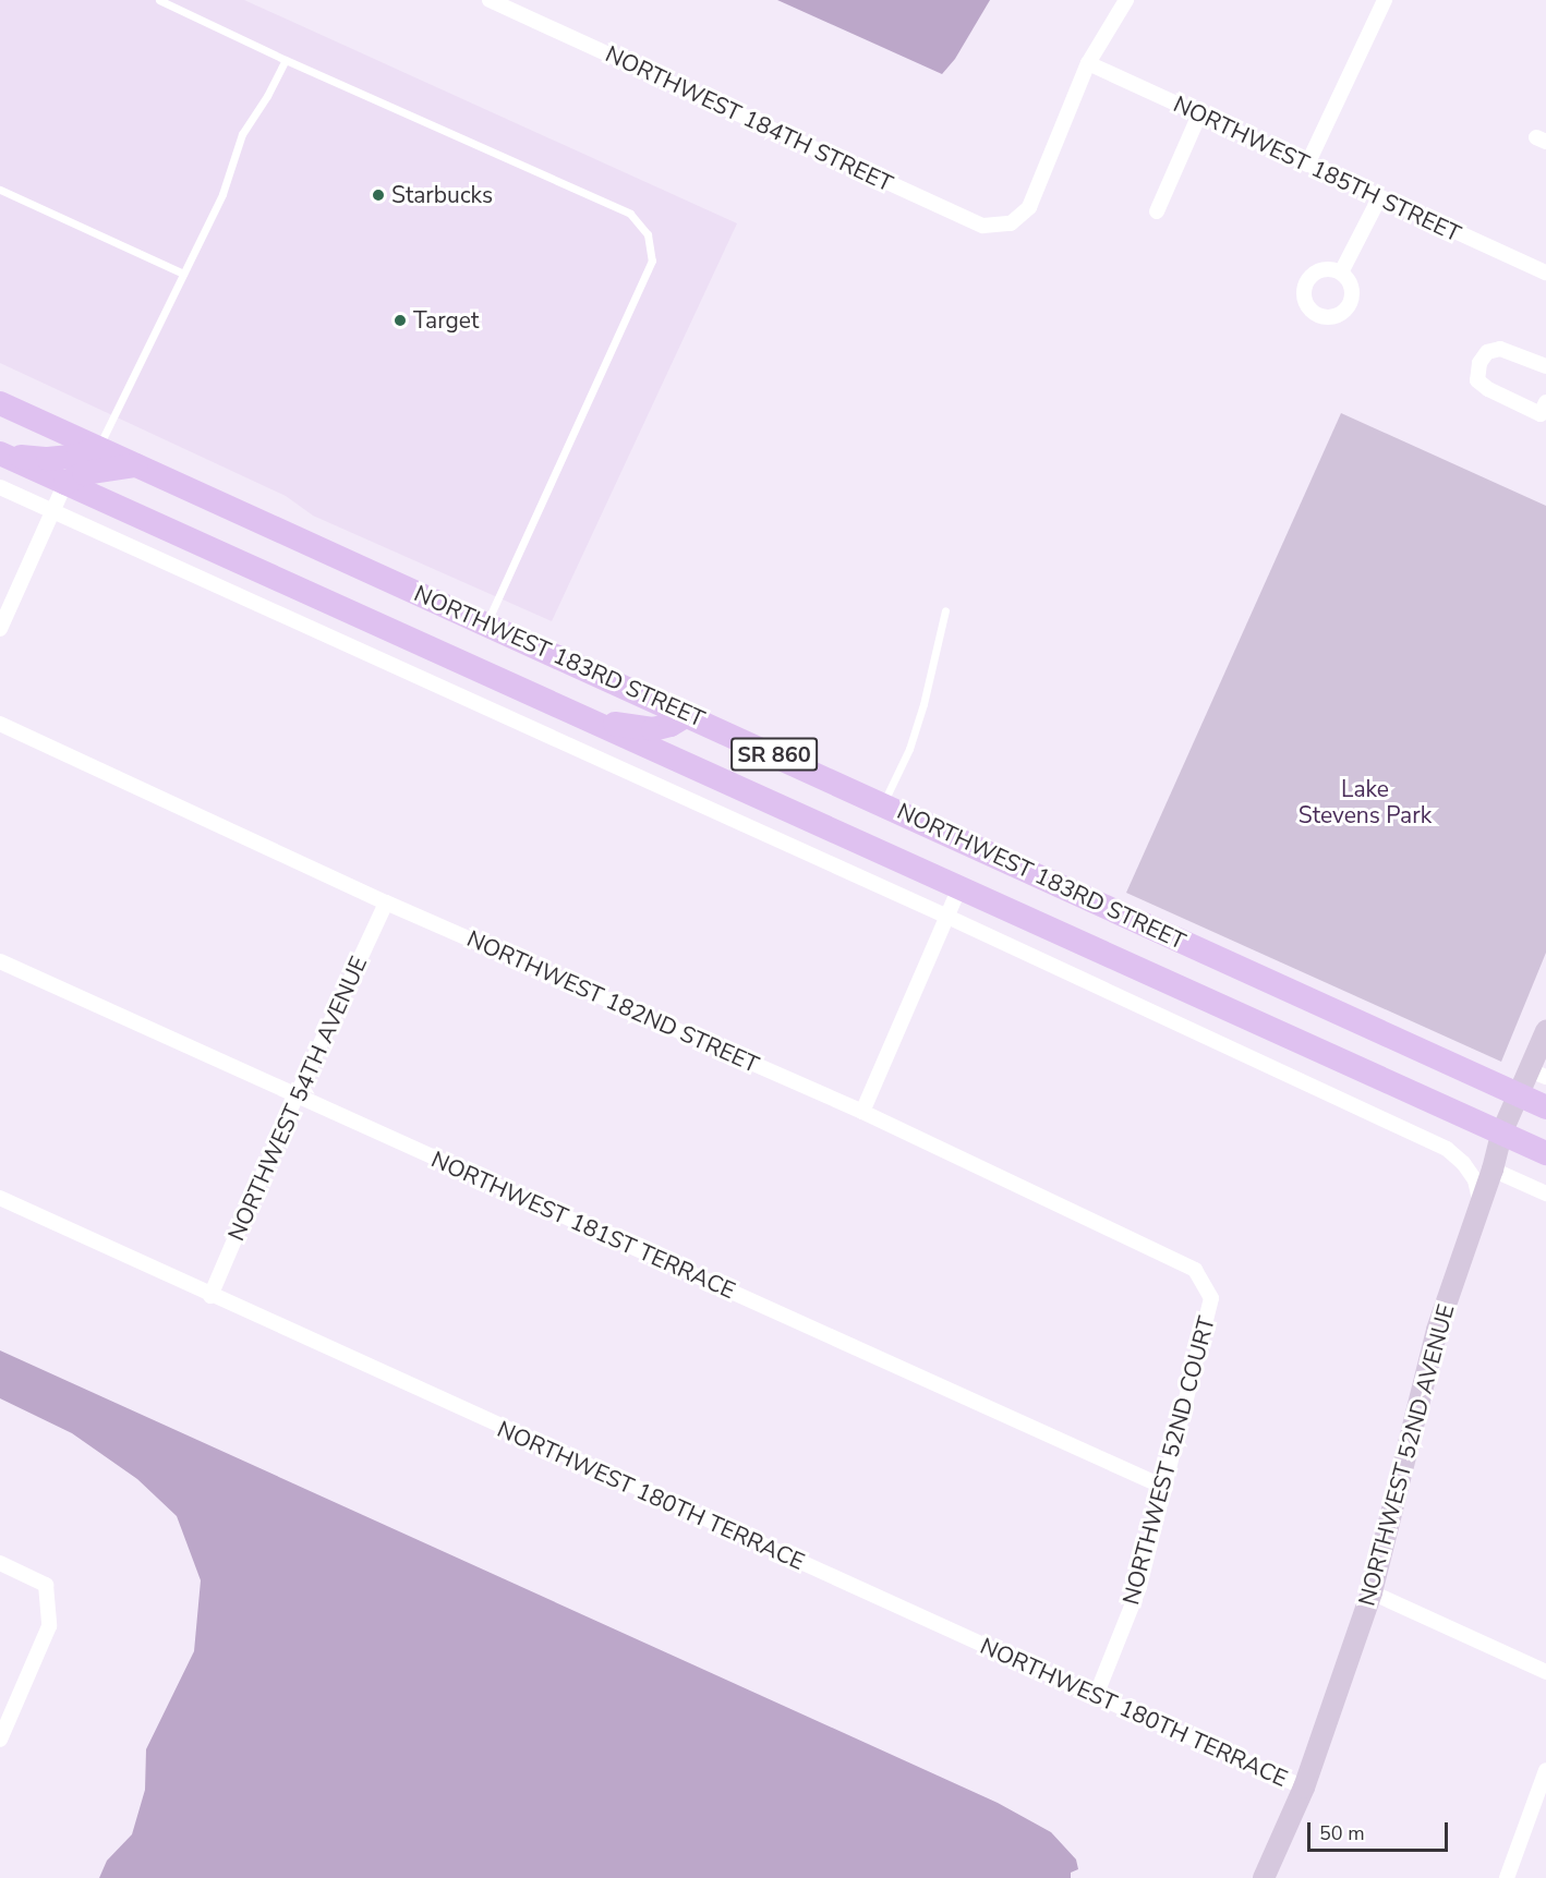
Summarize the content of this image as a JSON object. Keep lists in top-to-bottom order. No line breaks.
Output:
{"streets":{"main road":["NORTHWEST 183RD STREET","SR 860"],"street":["NORTHWEST 184TH STREET","NORTHWEST 185TH STREET","NORTHWEST 182ND STREET","NORTHWEST 54TH AVENUE","NORTHWEST 181ST TERRACE","NORTHWEST 52ND AVENUE","NORTHWEST 52ND COURT","NORTHWEST 180TH TERRACE"]},"crossings":[["NORTHWEST 184TH STREET","NORTHWEST 185TH STREET"],["NORTHWEST 183RD STREET","NORTHWEST 52ND AVENUE"],["NORTHWEST 182ND STREET","NORTHWEST 54TH AVENUE"],["NORTHWEST 182ND STREET","NORTHWEST 52ND COURT"],["NORTHWEST 54TH AVENUE","NORTHWEST 181ST TERRACE"],["NORTHWEST 54TH AVENUE","NORTHWEST 180TH TERRACE"],["NORTHWEST 181ST TERRACE","NORTHWEST 52ND COURT"],["NORTHWEST 52ND AVENUE","NORTHWEST 180TH TERRACE"],["NORTHWEST 52ND COURT","NORTHWEST 180TH TERRACE"]],"parks":["Lake Stevens Park"],"places":["Starbucks","Target"],"scale_bar":"50 m"}
